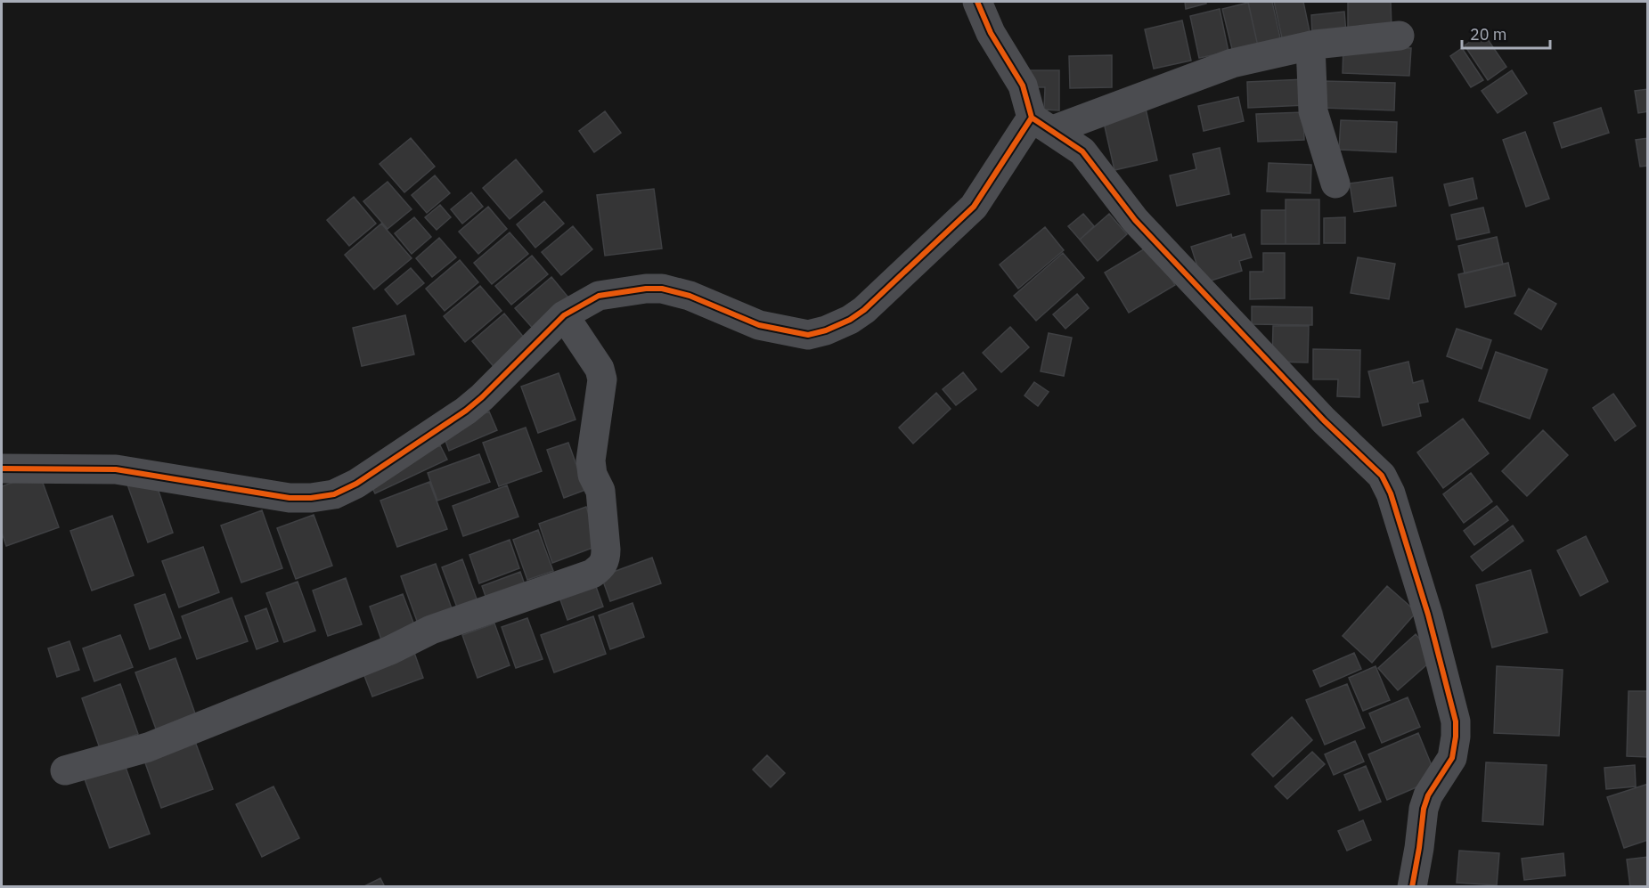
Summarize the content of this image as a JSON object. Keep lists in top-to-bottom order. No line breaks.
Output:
{"scale_bar":"20 m"}
